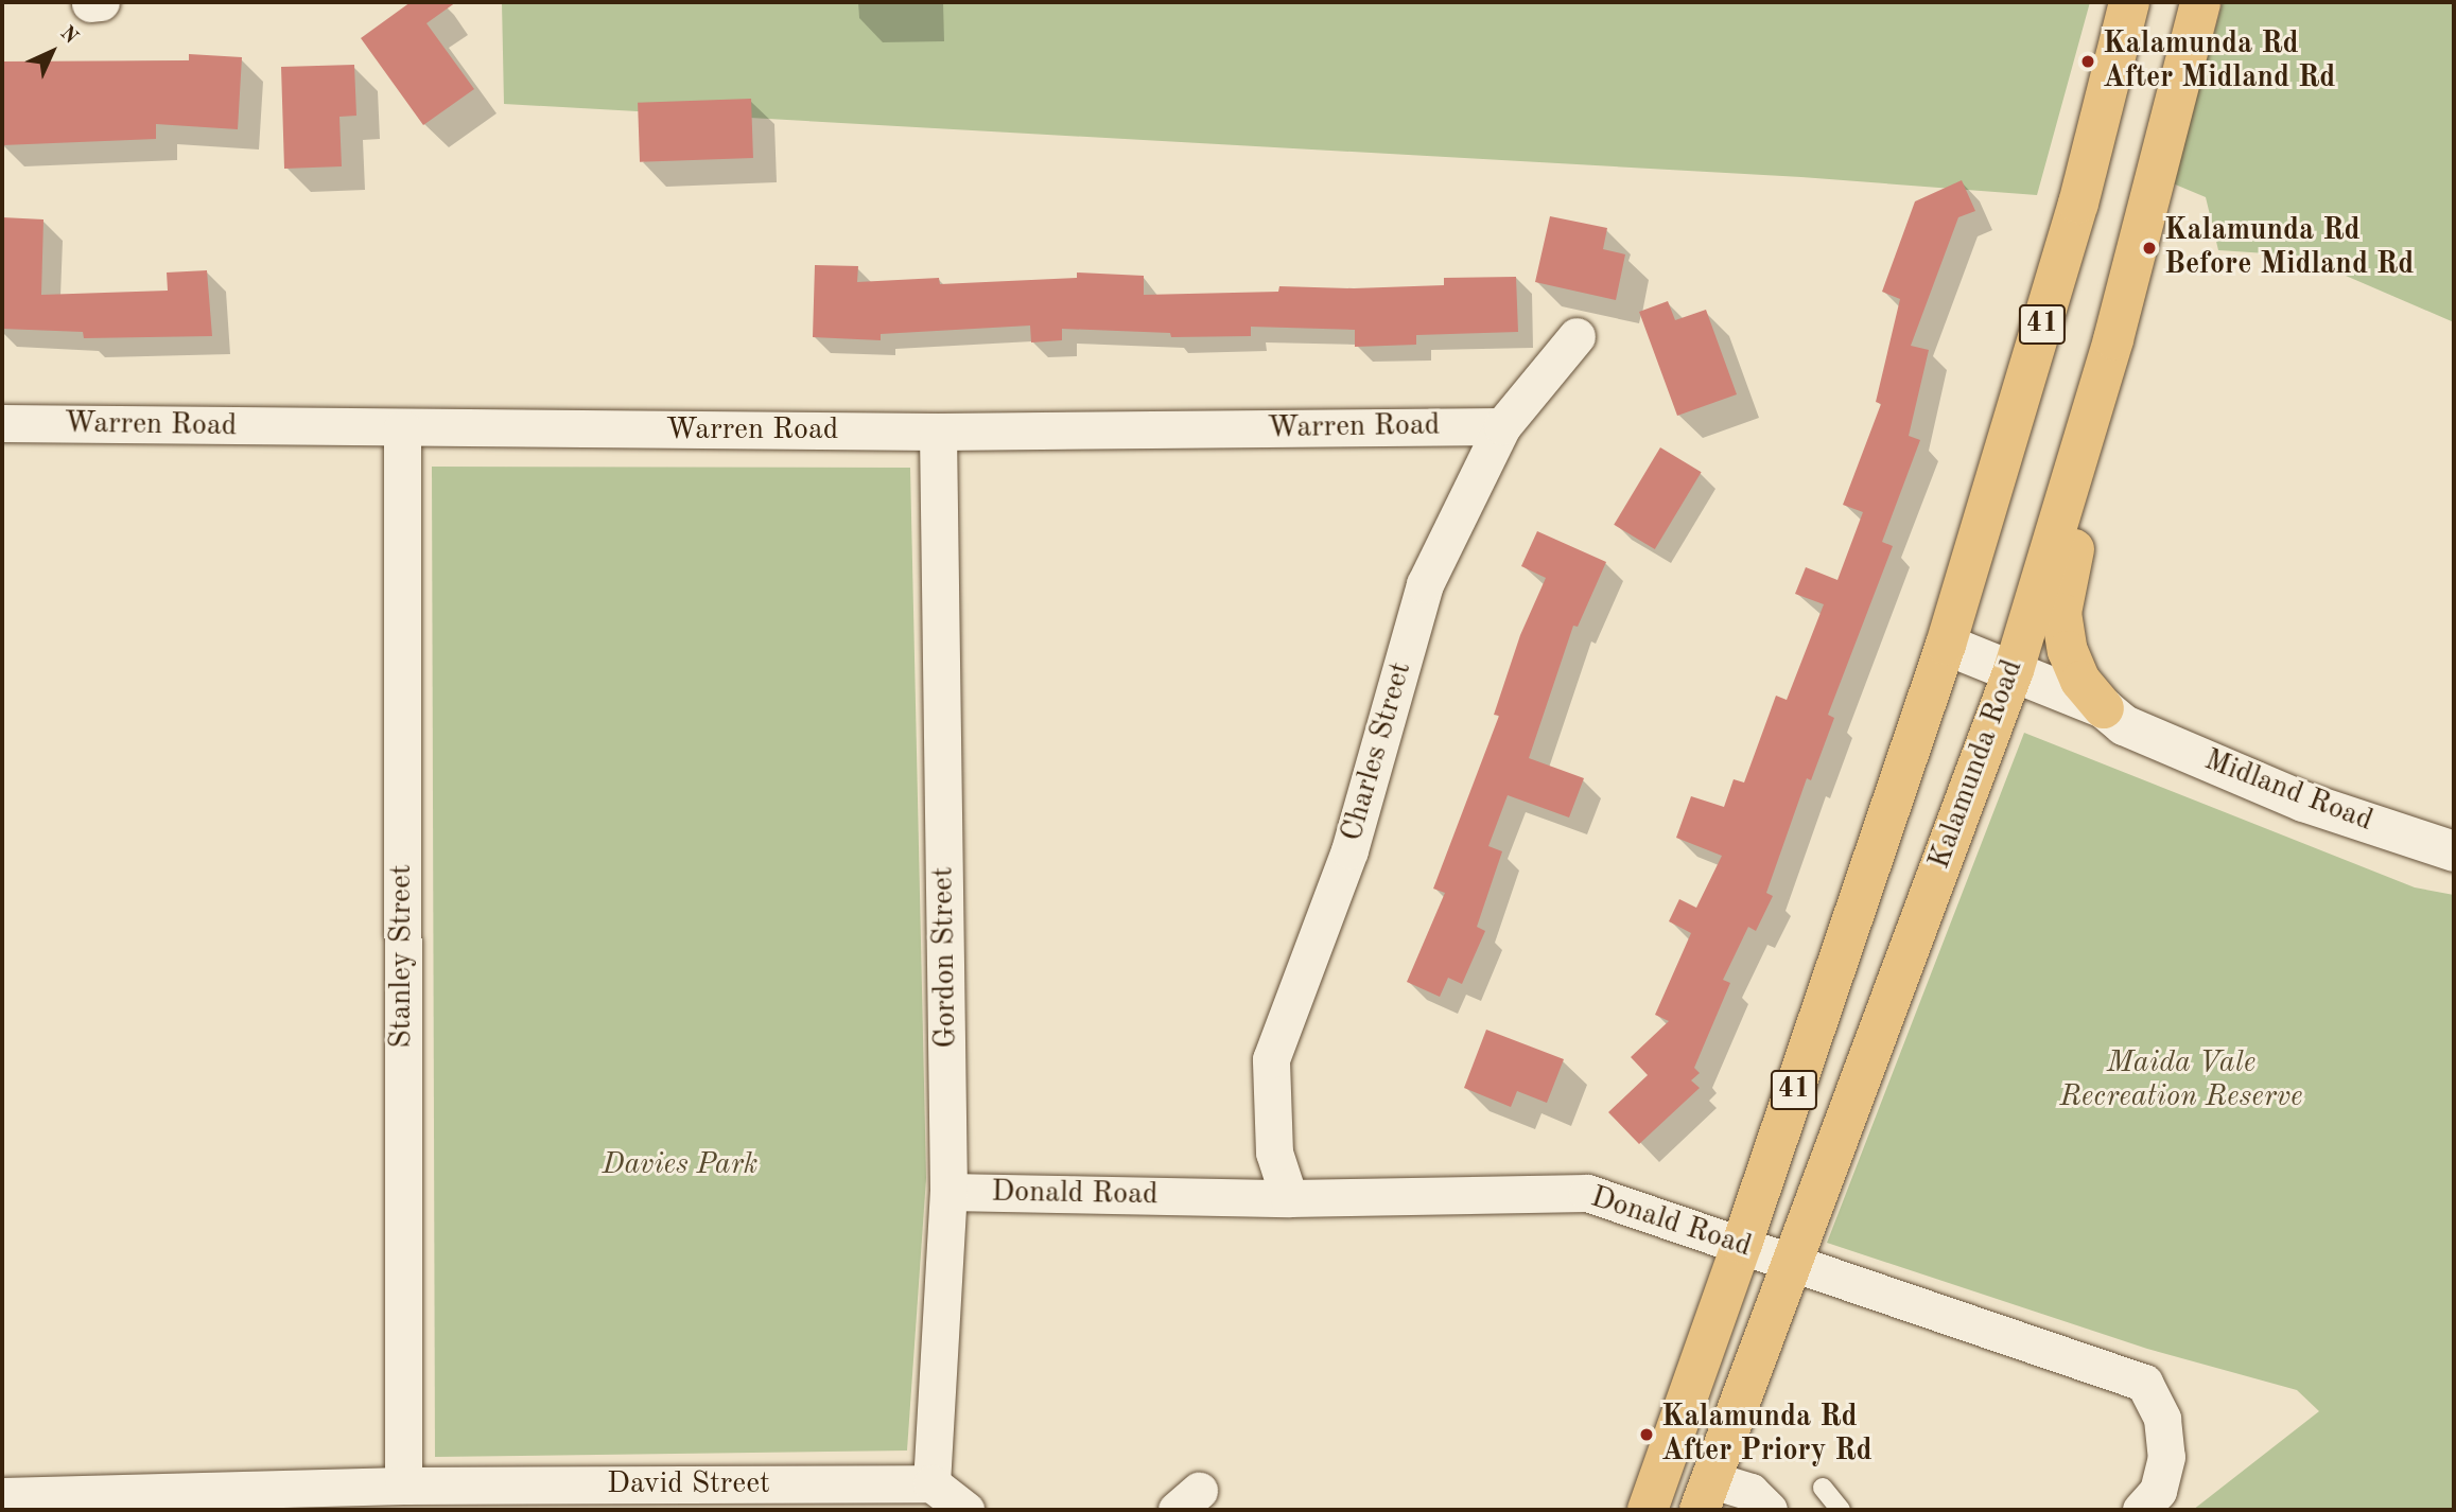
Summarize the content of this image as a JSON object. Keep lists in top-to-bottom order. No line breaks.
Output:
{"streets":{"main road":["41","Kalamunda Road","Midland Road"],"street":["Warren Road","Charles Street","Stanley Street","Gordon Street","Donald Road","David Street"]},"crossings":[["41","Midland Road"],["41","Donald Road"],["Warren Road","Charles Street"],["Warren Road","Stanley Street"],["Warren Road","Gordon Street"],["Charles Street","Donald Road"],["Kalamunda Road","Midland Road"],["Kalamunda Road","Donald Road"],["Stanley Street","David Street"],["Gordon Street","Donald Road"],["Gordon Street","David Street"]],"parks":["Maida Vale Recreation Reserve","Davies Park"],"places":["Kalamunda Rd After Midland Rd","Kalamunda Rd Before Midland Rd","Kalamunda Rd After Priory Rd"],"north":"top right"}
